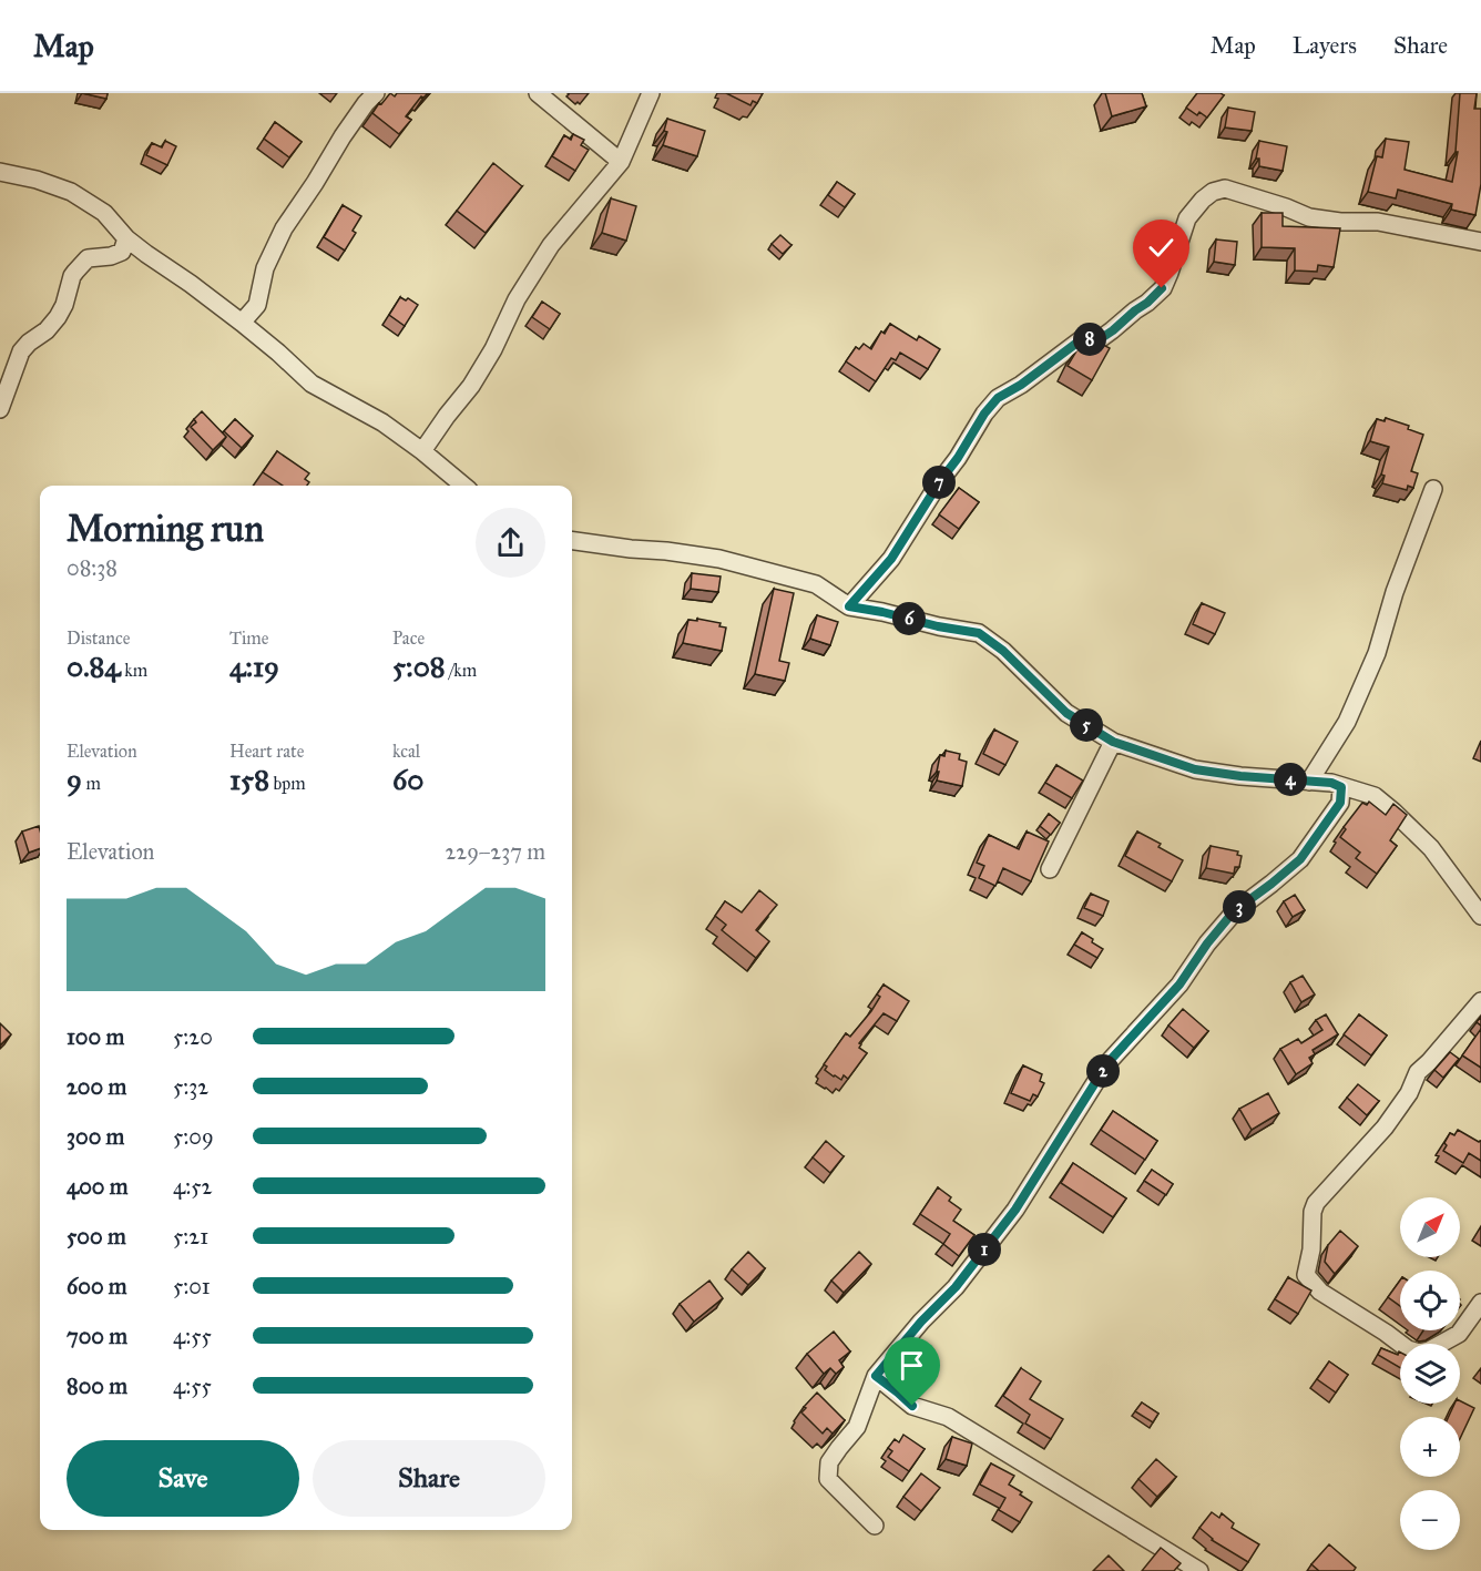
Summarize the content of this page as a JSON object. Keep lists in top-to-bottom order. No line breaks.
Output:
{"north":"top right","page":{"header":"Map","nav":["Map","Layers","Share"],"pins":["8","7","6","5","4","3","2","1"],"heading":["Morning run","08:38"],"stats":[["Distance","0.84 km"],["Time","4:19"],["Pace","5:08 /km"],["Elevation","9 m"],["Heart rate","158 bpm"],["kcal","60"]],"chart":["Elevation","229–237 m"],"list":[{"name":"100 m","note":"5:20"},{"name":"200 m","note":"5:32"},{"name":"300 m","note":"5:09"},{"name":"400 m","note":"4:52"},{"name":"500 m","note":"5:21"},{"name":"600 m","note":"5:01"},{"name":"700 m","note":"4:55"},{"name":"800 m","note":"4:55"}],"map_buttons":["+","−"],"buttons":["Save","Share"]}}
